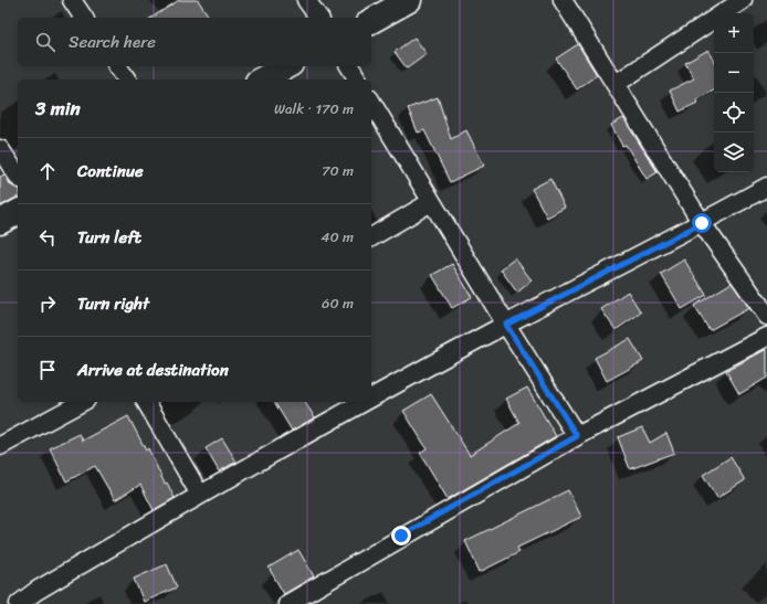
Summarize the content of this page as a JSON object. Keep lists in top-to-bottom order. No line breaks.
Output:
{"page":{"map_buttons":["+","−"],"search":"Search here","heading":["3 min","Walk · 170 m"],"list":[["Continue","70 m"],["Turn left","40 m"],["Turn right","60 m"],"Arrive at destination"]}}
